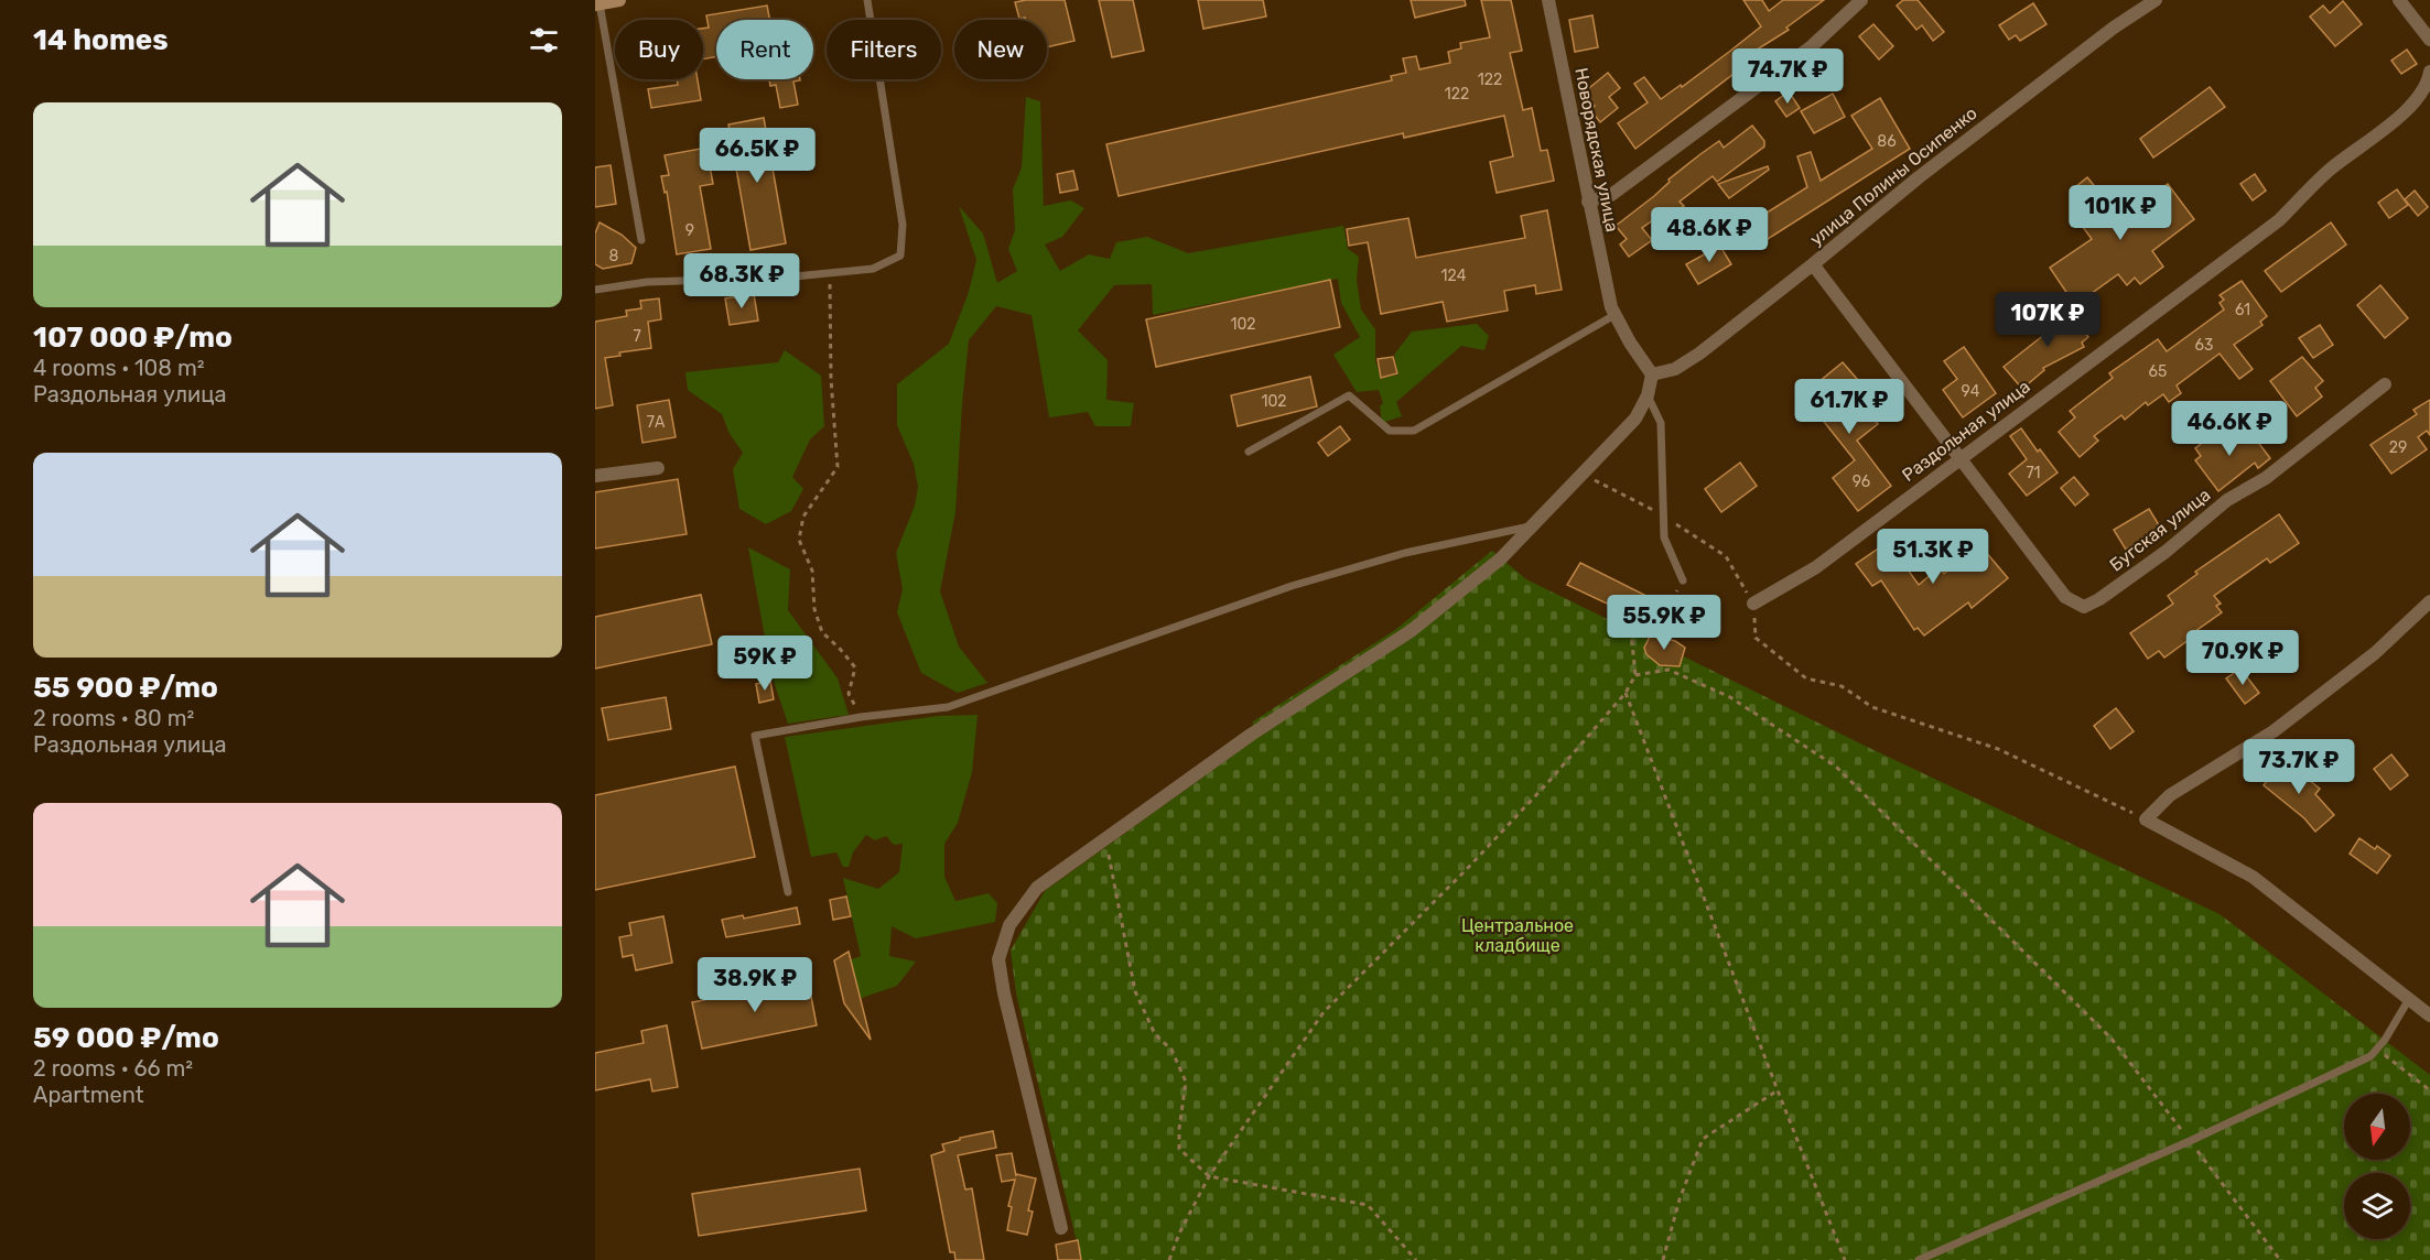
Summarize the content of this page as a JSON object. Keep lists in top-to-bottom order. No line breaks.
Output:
{"streets":{"street":["Новорядская улица","улица Полины Осипенко","Раздольная улица","Бугская улица"]},"crossings":[["Новорядская улица","улица Полины Осипенко"],["Раздольная улица","Бугская улица"]],"parks":["Центральное кладбище"],"house_numbers":["122","122","86","9","8","124","61","102","7","63","65","94","102","7А","29","71","96"],"north":"bottom","page":{"heading":"14 homes","chip":["Buy","Rent","Filters","New"],"price":["74.7K ₽","66.5K ₽","101K ₽","48.6K ₽","68.3K ₽","107K ₽","61.7K ₽","46.6K ₽","51.3K ₽","55.9K ₽","70.9K ₽","59K ₽","73.7K ₽","38.9K ₽"],"list":[{"name":"107 000 ₽/mo","note":"4 rooms · 108 m² · Раздольная улица"},{"name":"55 900 ₽/mo","note":"2 rooms · 80 m² · Раздольная улица"},{"name":"59 000 ₽/mo","note":"2 rooms · 66 m² · Apartment"}]}}
